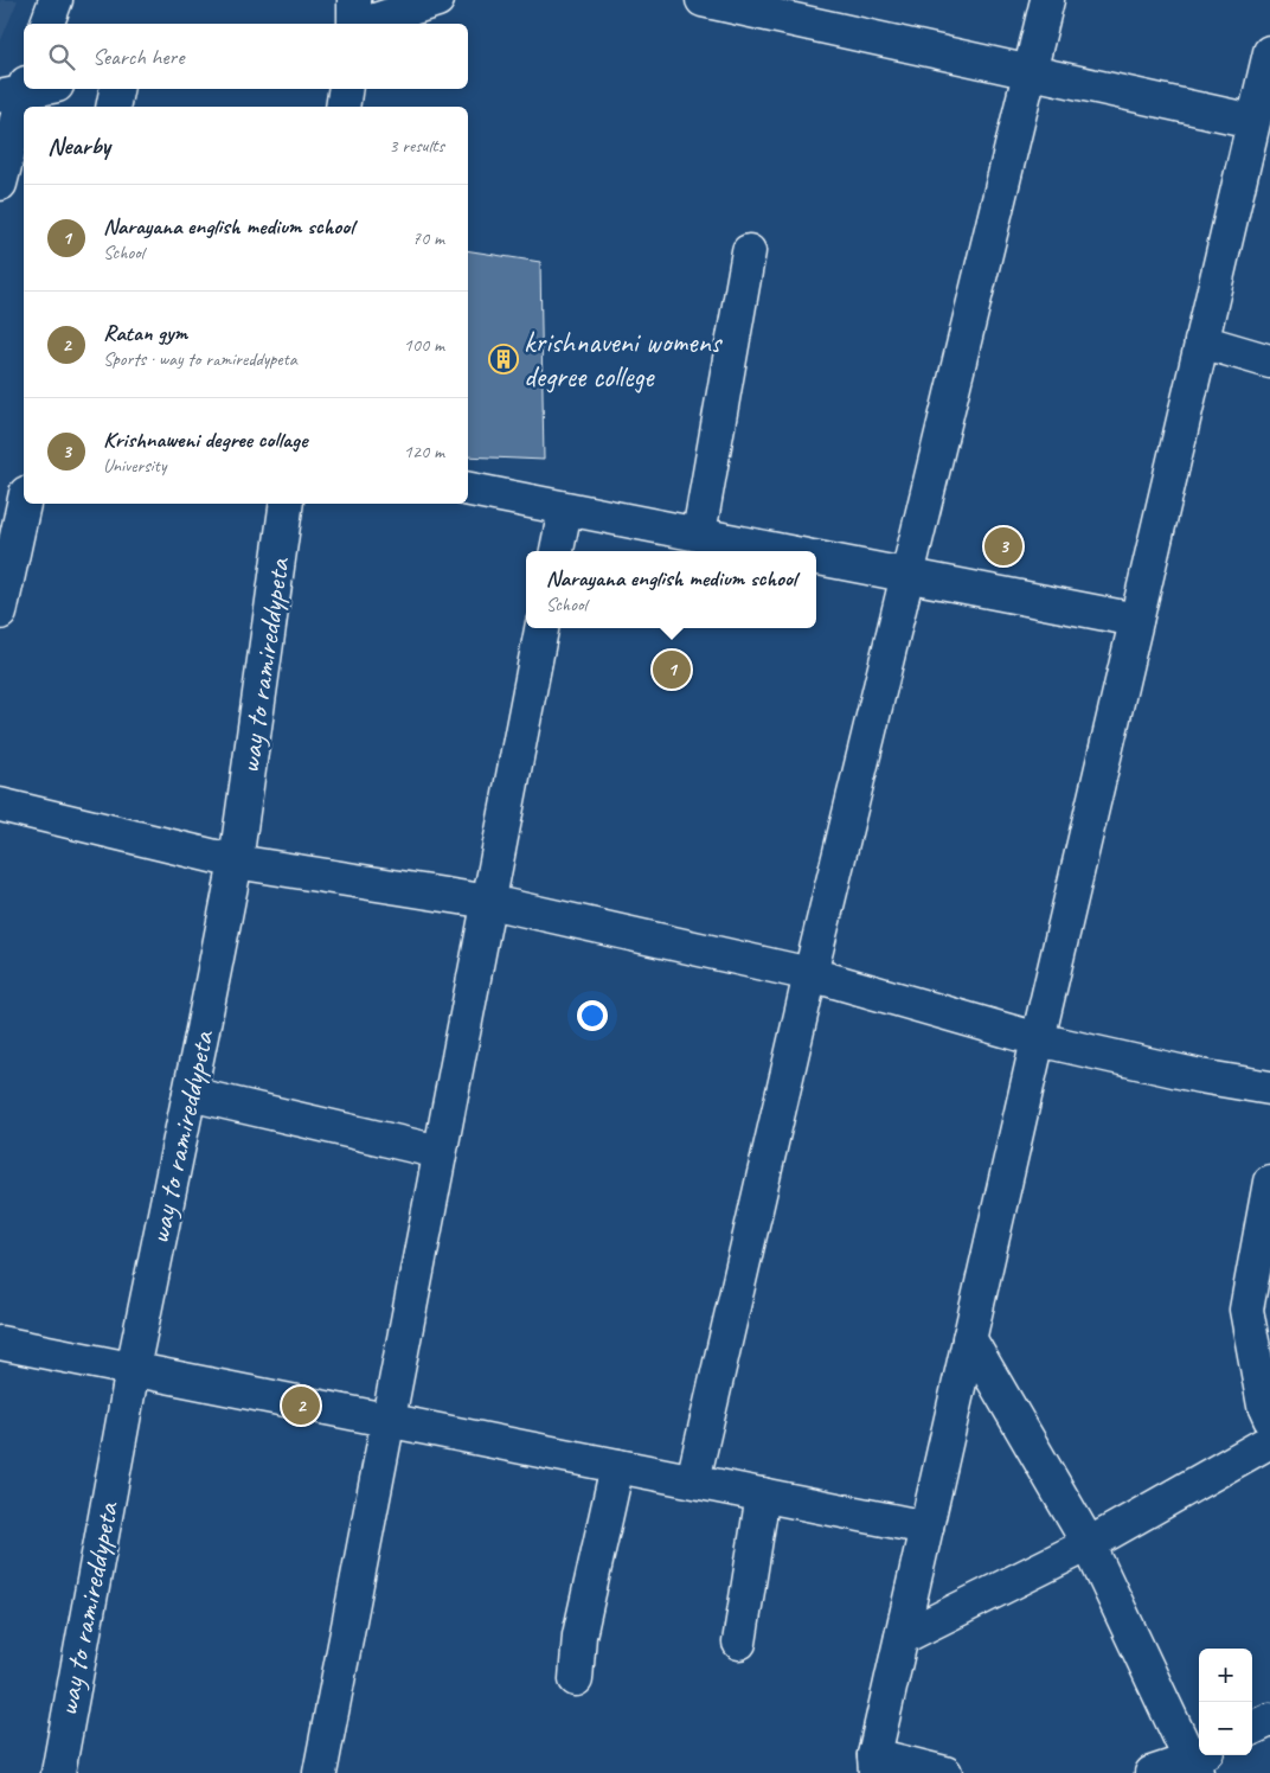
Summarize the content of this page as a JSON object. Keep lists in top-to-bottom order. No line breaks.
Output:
{"streets":{"street":["way to ramireddypeta"]},"places":{"building":["krishnaveni womens degree college"]},"page":{"search":"Search here","heading":["Nearby","3 results"],"list":[{"mark":"1","name":"Narayana english medium school","note":"School","value":"70 m"},{"mark":"2","name":"Ratan gym","note":"Sports · way to ramireddypeta","value":"100 m"},{"mark":"3","name":"Krishnaweni degree collage","note":"University","value":"120 m"}],"pins":["3","1","2"],"popup":["Narayana english medium school","School"],"map_buttons":["+","−"]}}
